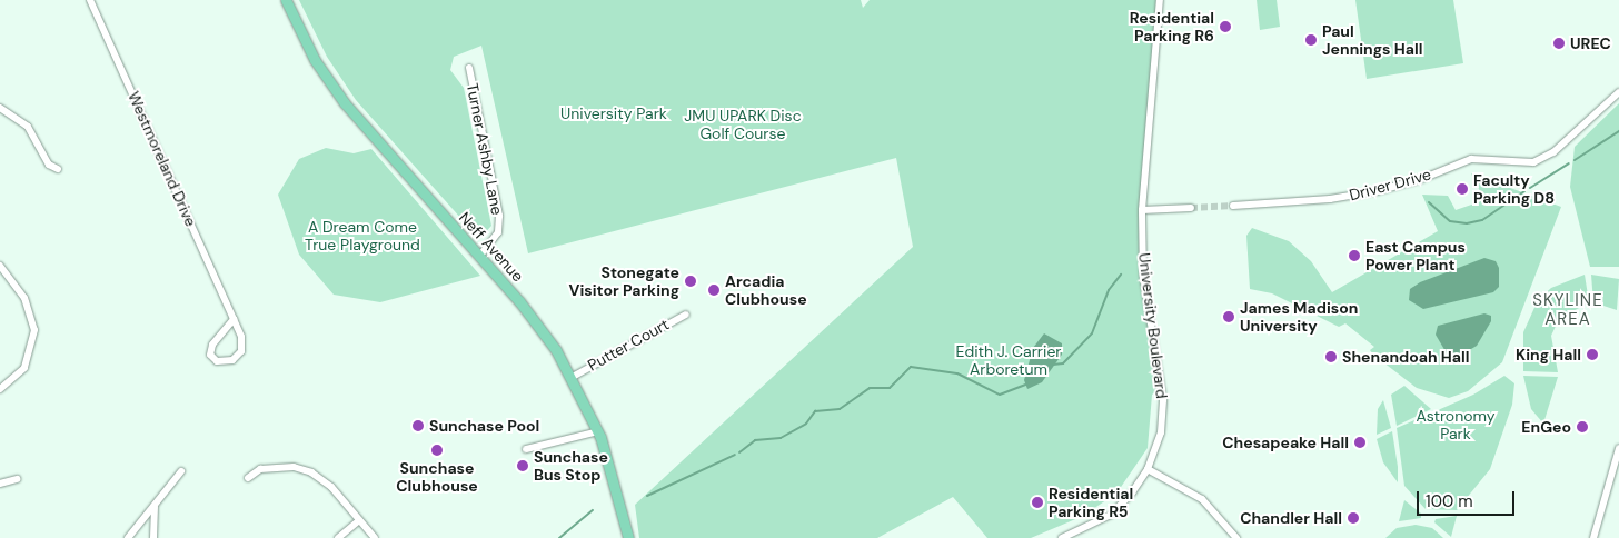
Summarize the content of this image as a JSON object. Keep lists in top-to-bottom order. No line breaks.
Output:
{"streets":{"main road":["Neff Avenue"],"street":["Turner Ashby Lane","Westmoreland Drive","Driver Drive","University Boulevard","Putter Court"]},"crossings":[["Turner Ashby Lane","Neff Avenue"],["Neff Avenue","Putter Court"]],"districts":["SKYLINE AREA"],"parks":["University Park","JMU UPARK Disc Golf Course","A Dream Come True Playground","Edith J. Carrier Arboretum","Astronomy Park"],"places":["Residential Parking R6","Paul Jennings Hall","UREC","Faculty Parking D8","East Campus Power Plant","Stonegate Visitor Parking","Arcadia Clubhouse","James Madison University","King Hall","Shenandoah Hall","Sunchase Pool","EnGeo","Chesapeake Hall","Sunchase Clubhouse","Sunchase Bus Stop","Residential Parking R5","Chandler Hall"],"scale_bar":"100 m"}
